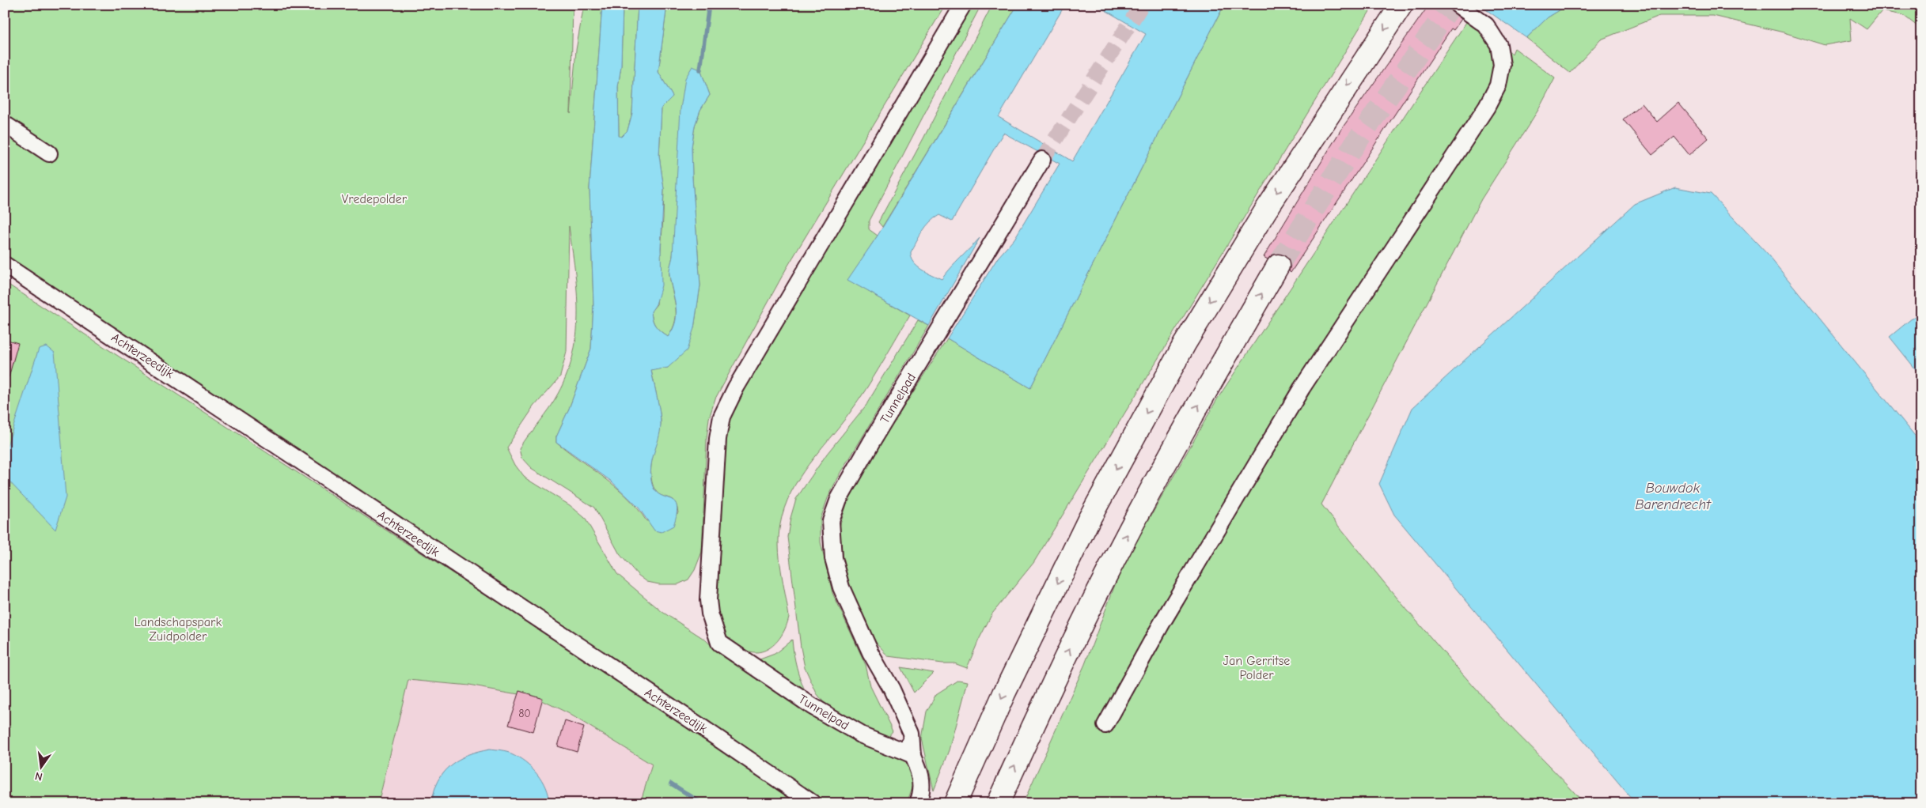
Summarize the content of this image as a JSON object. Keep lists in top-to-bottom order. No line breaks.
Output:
{"streets":{"street":["Achterzeedijk","Tunnelpad"]},"water":["Bouwdok Barendrecht"],"parks":["Vredepolder","Landschapspark Zuidpolder","Jan Gerritse Polder"],"house_numbers":["80"],"north":"bottom"}
